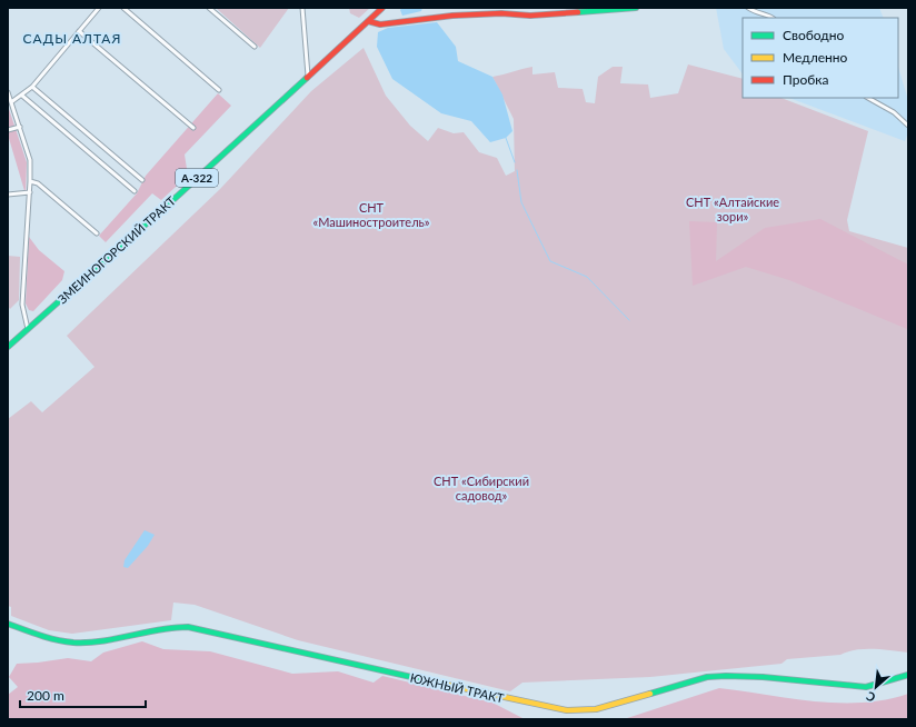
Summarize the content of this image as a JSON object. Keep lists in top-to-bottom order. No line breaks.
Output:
{"streets":{"main road":["А-322","ЗМЕИНОГОРСКИЙ ТРАКТ","ЮЖНЫЙ ТРАКТ"]},"districts":["САДЫ АЛТАЯ"],"parks":["СНТ «Алтайские зори»","СНТ «Машиностроитель»","СНТ «Сибирский садовод»"],"legend":["Свободно","Медленно","Пробка"],"scale_bar":"200 m","north":"bottom left"}
